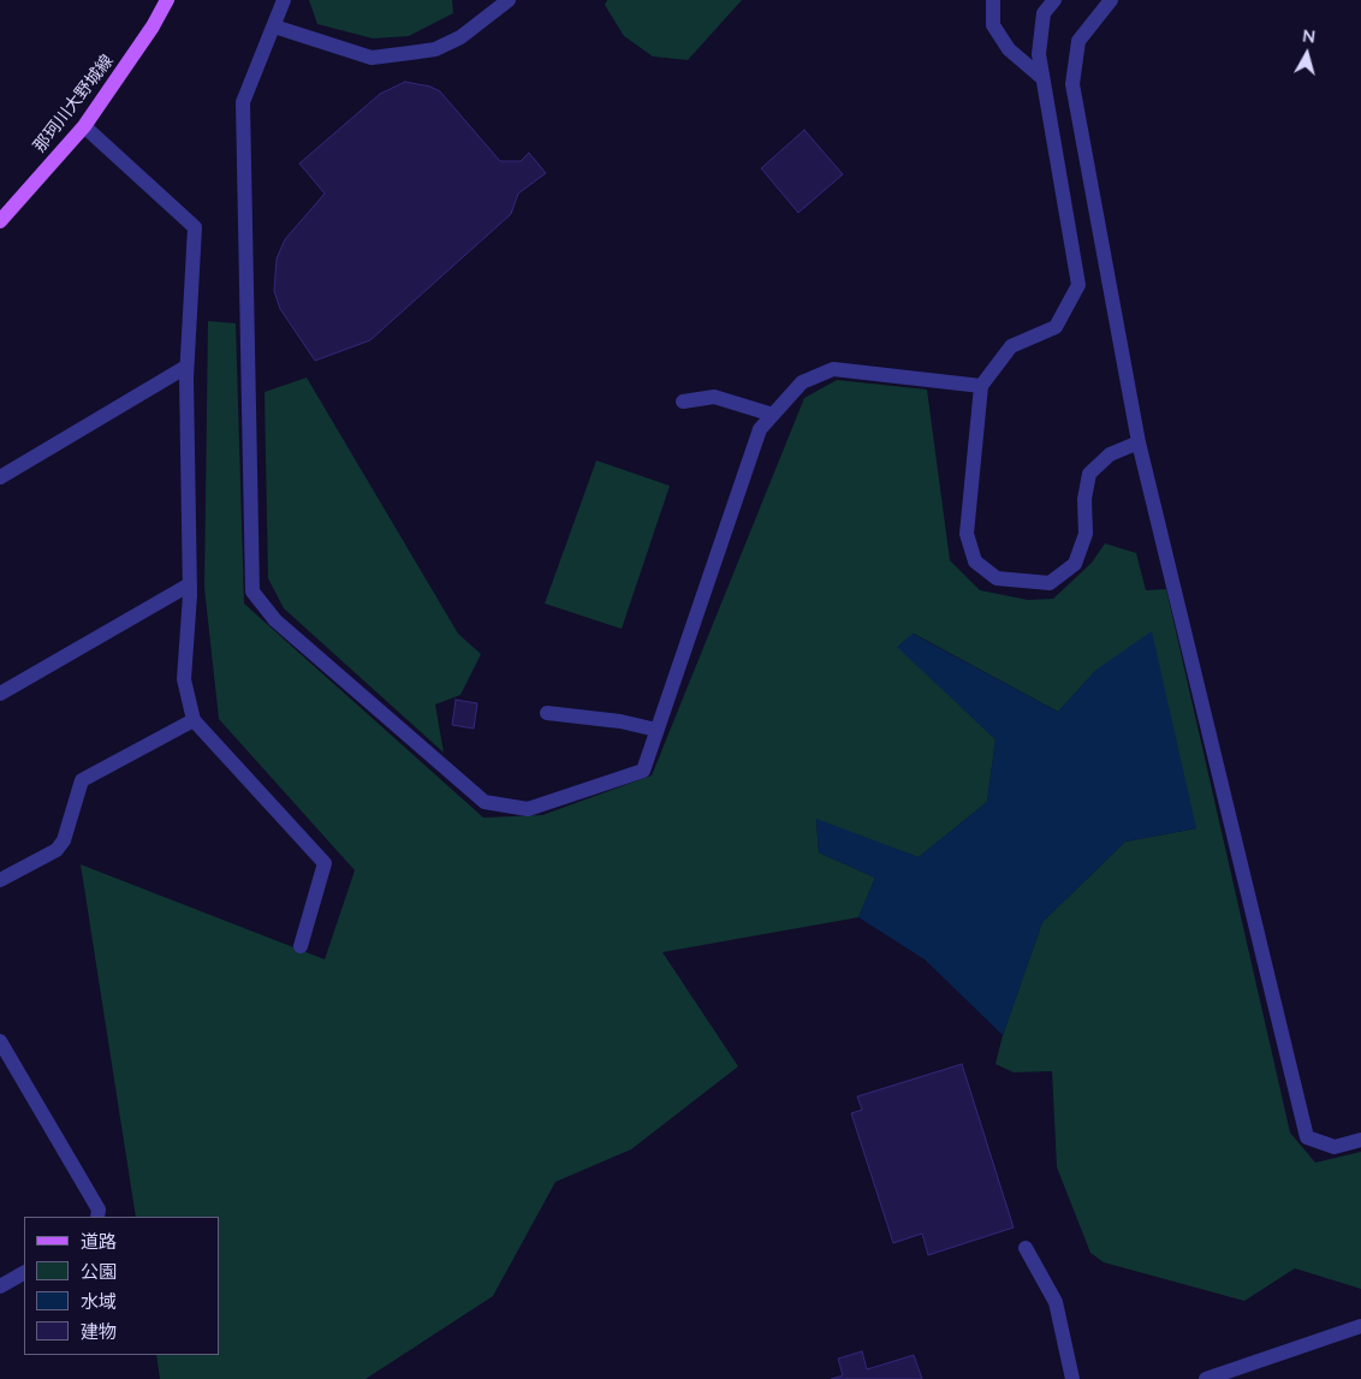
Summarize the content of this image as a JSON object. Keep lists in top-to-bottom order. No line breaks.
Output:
{"streets":{"main road":["那珂川大野城線"]},"legend":["道路","公園","水域","建物"],"north":"top"}
